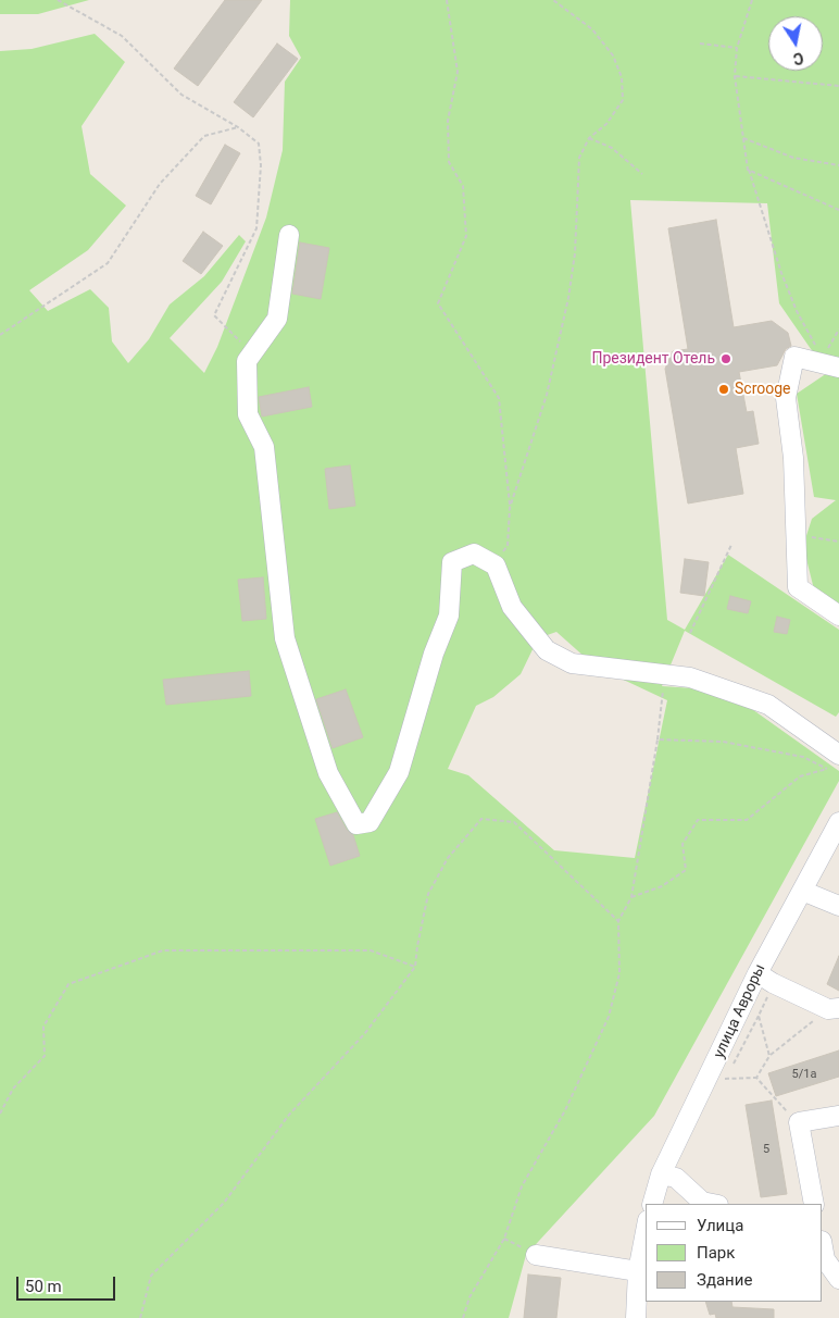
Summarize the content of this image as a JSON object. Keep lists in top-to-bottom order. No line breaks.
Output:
{"streets":{"street":["улица Авроры"]},"places":["Президент Отель","Scrooge"],"house_numbers":["5/1а","5"],"legend":["Улица","Парк","Здание"],"scale_bar":"50 m","north":"bottom"}
